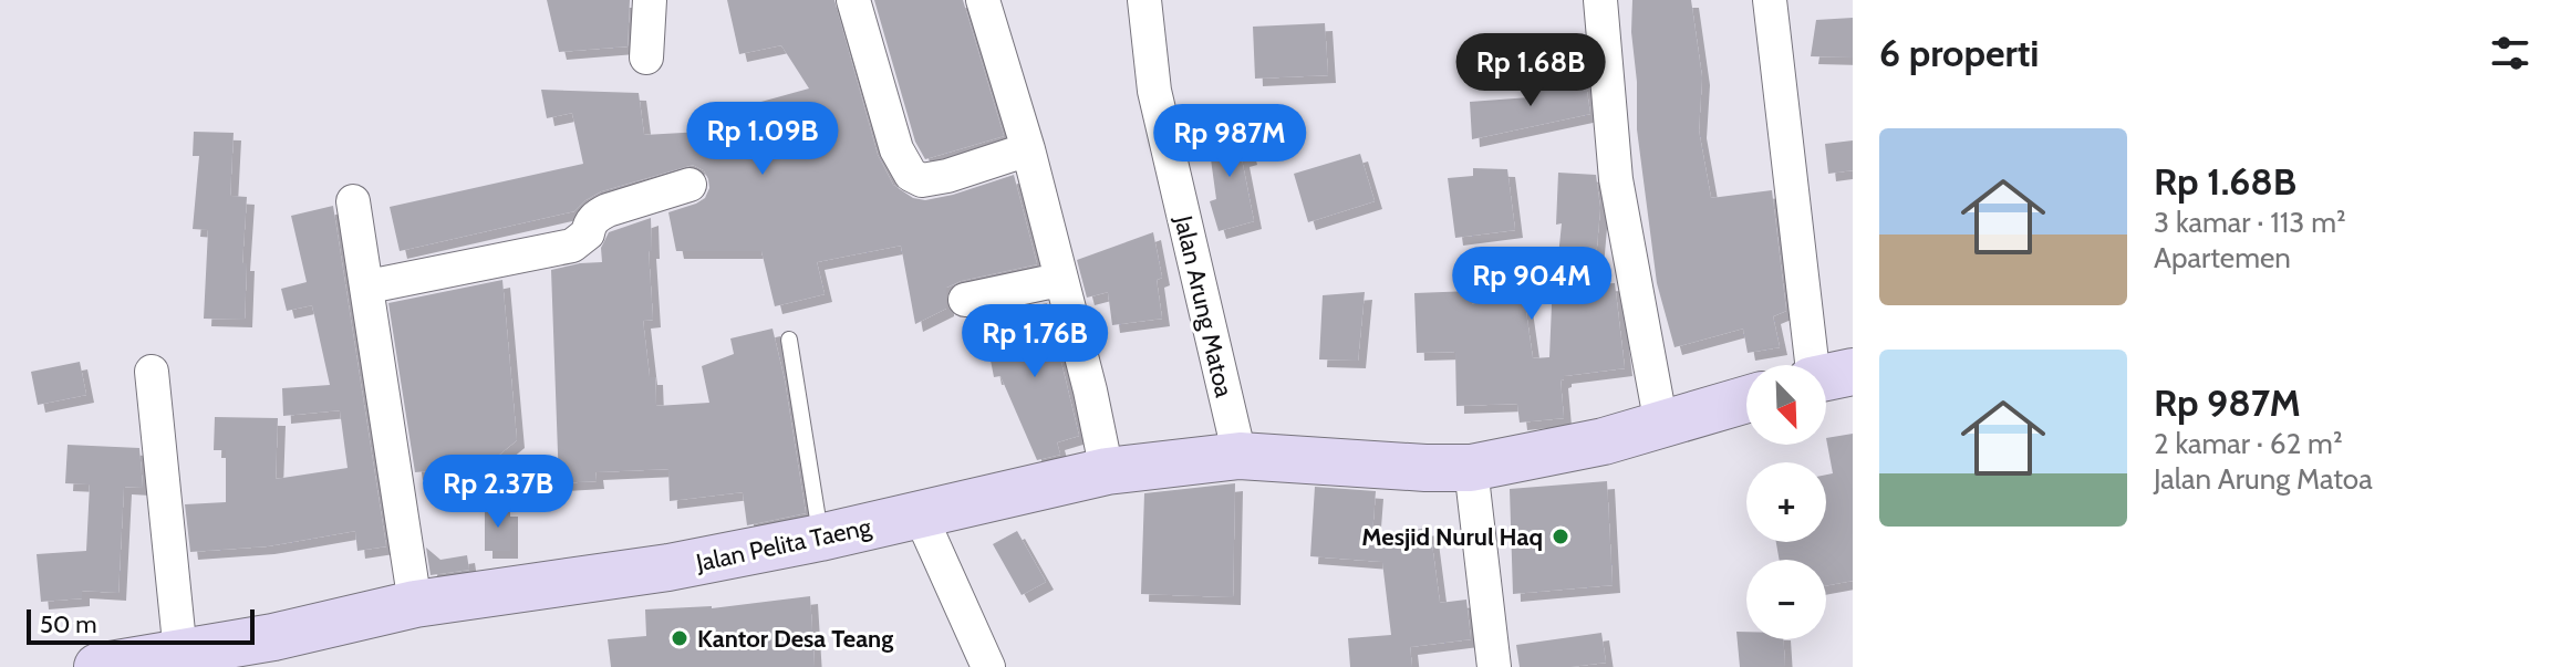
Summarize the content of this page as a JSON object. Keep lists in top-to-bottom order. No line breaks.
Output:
{"streets":{"street":["Jalan Arung Matoa","Jalan Pelita Taeng"]},"crossings":[["Jalan Arung Matoa","Jalan Pelita Taeng"]],"places":["Mesjid Nurul Haq","Kantor Desa Teang"],"scale_bar":"50 m","north":"bottom right","page":{"heading":"6 properti","price":["Rp 1.68B","Rp 1.09B","Rp 987M","Rp 904M","Rp 1.76B","Rp 2.37B"],"list":[{"name":"Rp 1.68B","note":"3 kamar · 113 m² · Apartemen"},{"name":"Rp 987M","note":"2 kamar · 62 m² · Jalan Arung Matoa"}],"map_buttons":["+","−"],"scale":"50 m"}}
